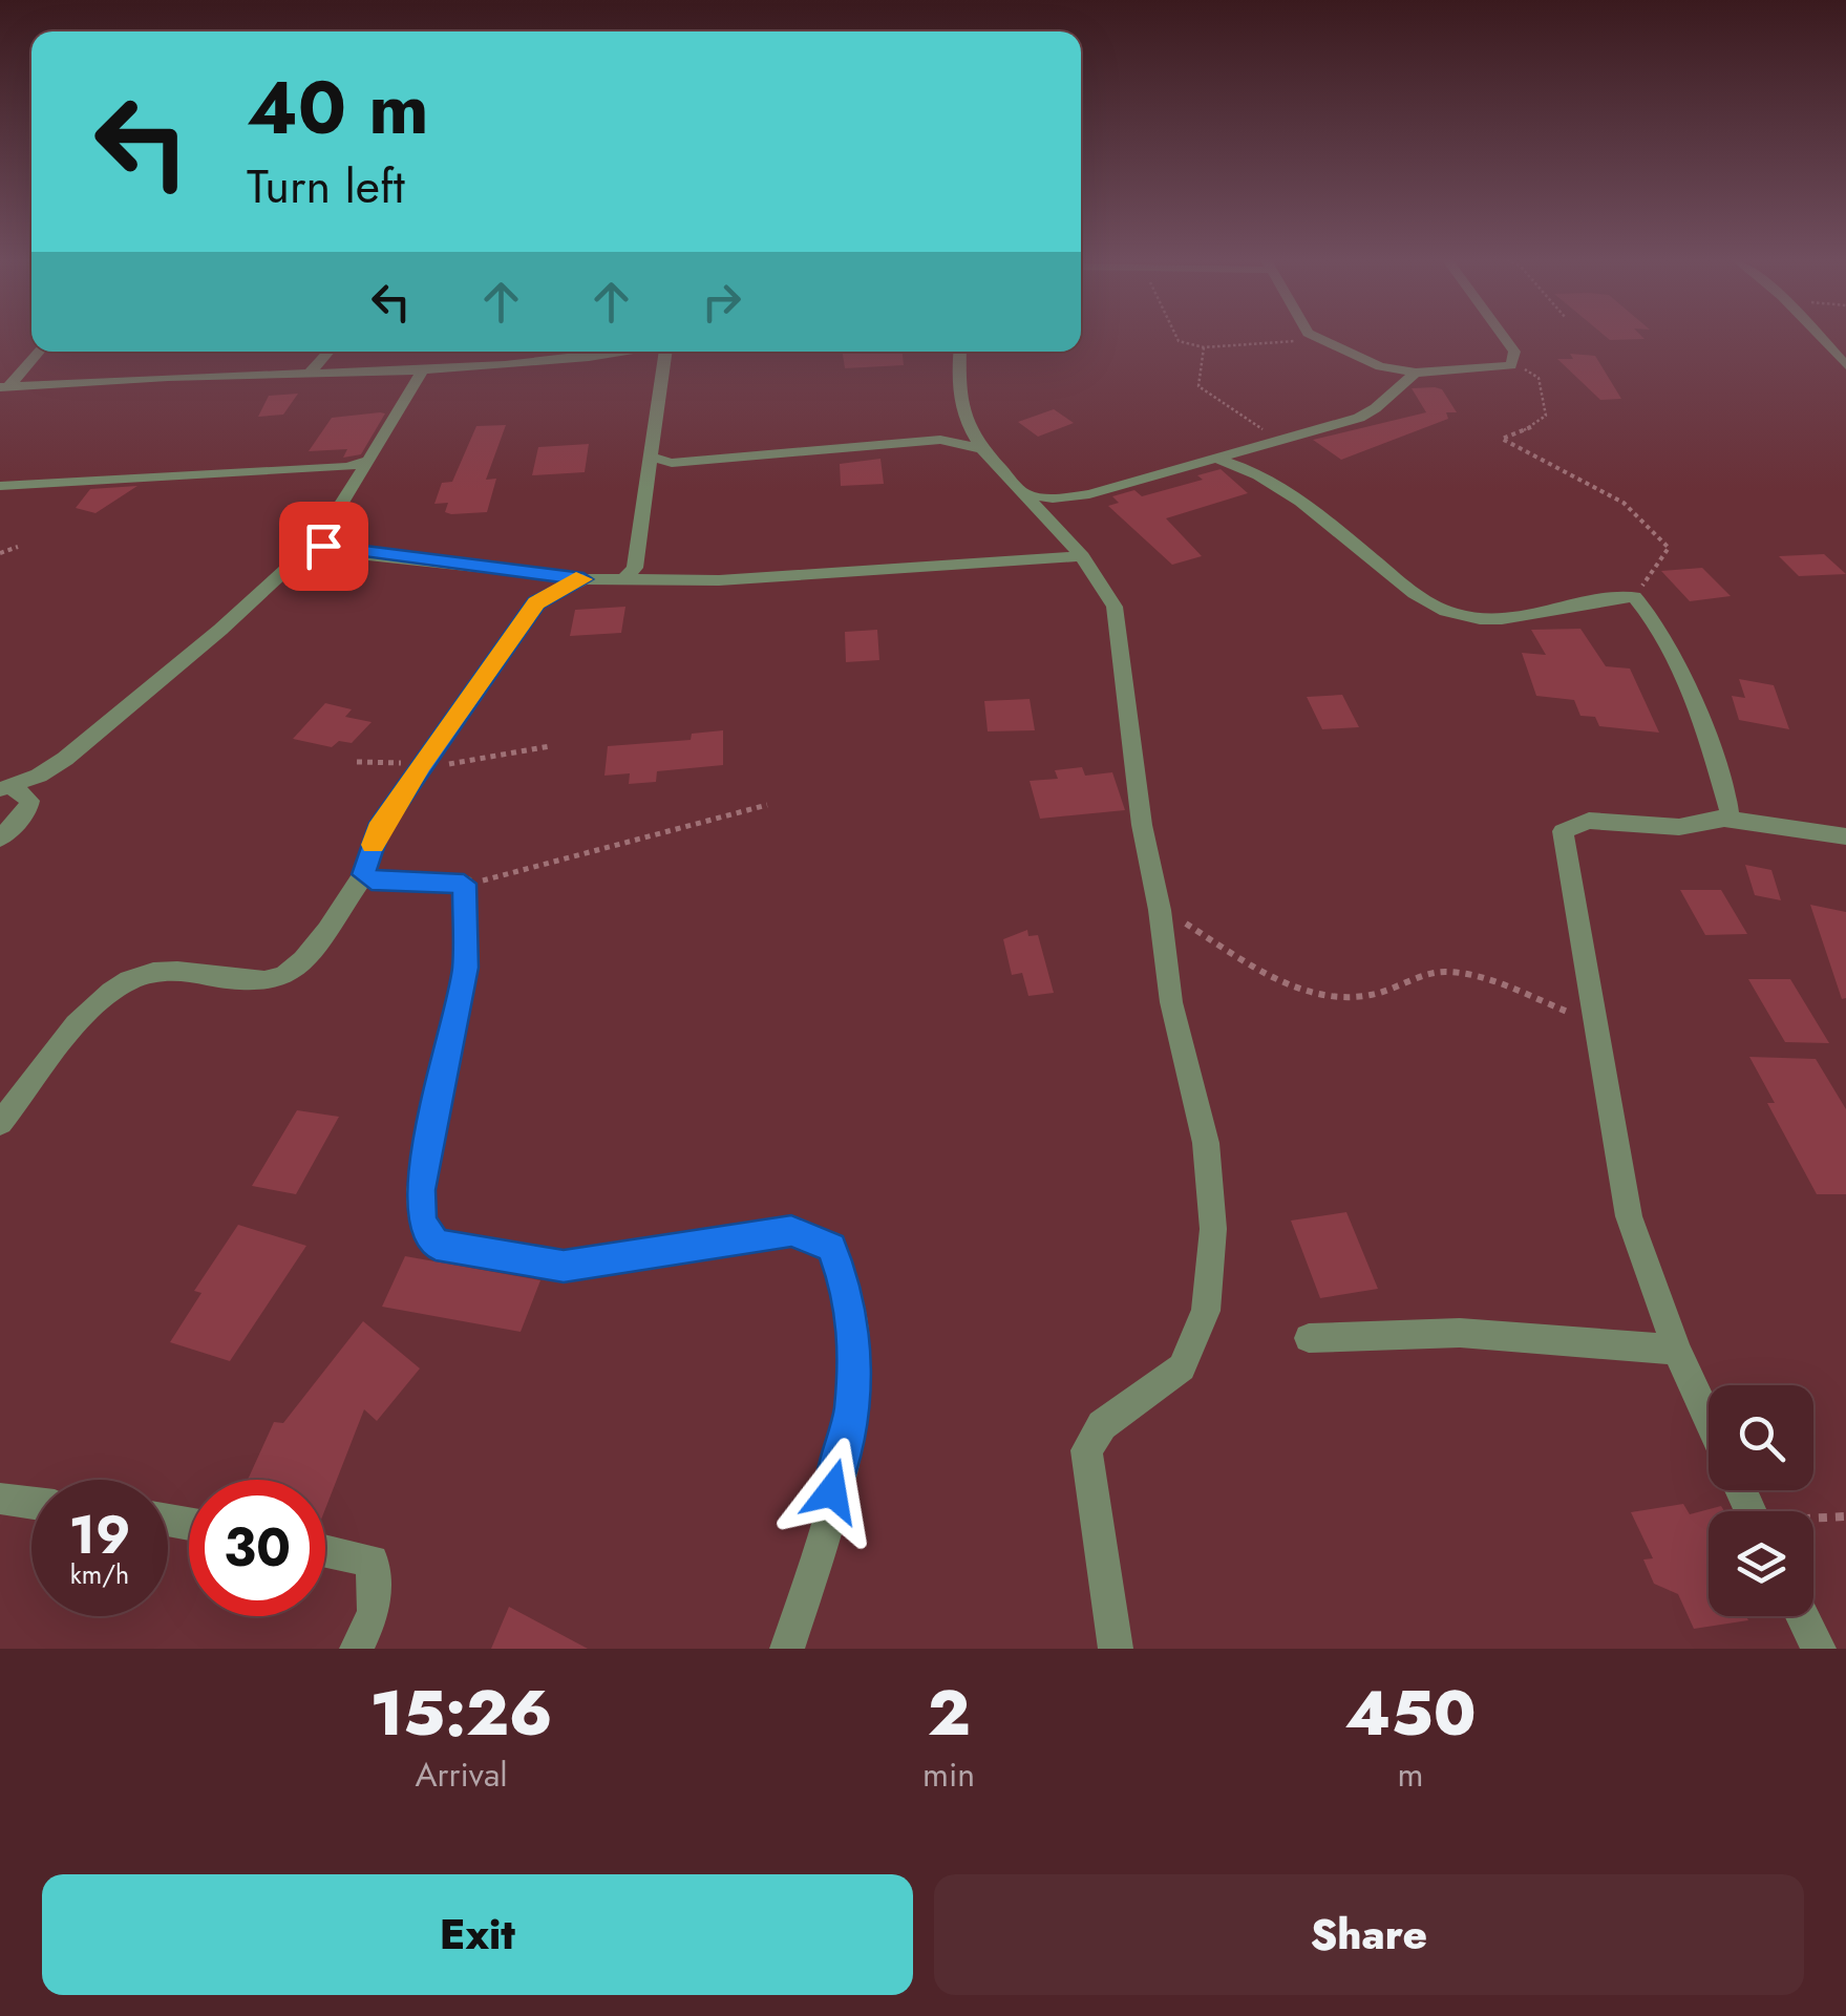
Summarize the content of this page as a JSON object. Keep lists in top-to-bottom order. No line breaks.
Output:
{"page":{"turn":["40 m","Turn left"],"speed":"19 km/h","limit":"30","eta":["15:26","Arrival","2","min","450","m"],"buttons":["Exit","Share"]}}
